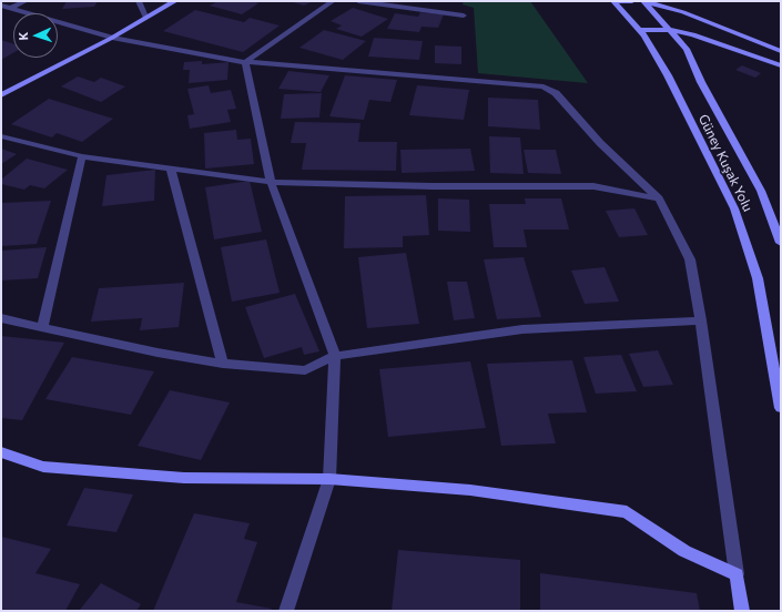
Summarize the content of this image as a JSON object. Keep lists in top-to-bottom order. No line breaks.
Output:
{"streets":{"main road":["Güney Kuşak Yolu"]},"north":"left"}
